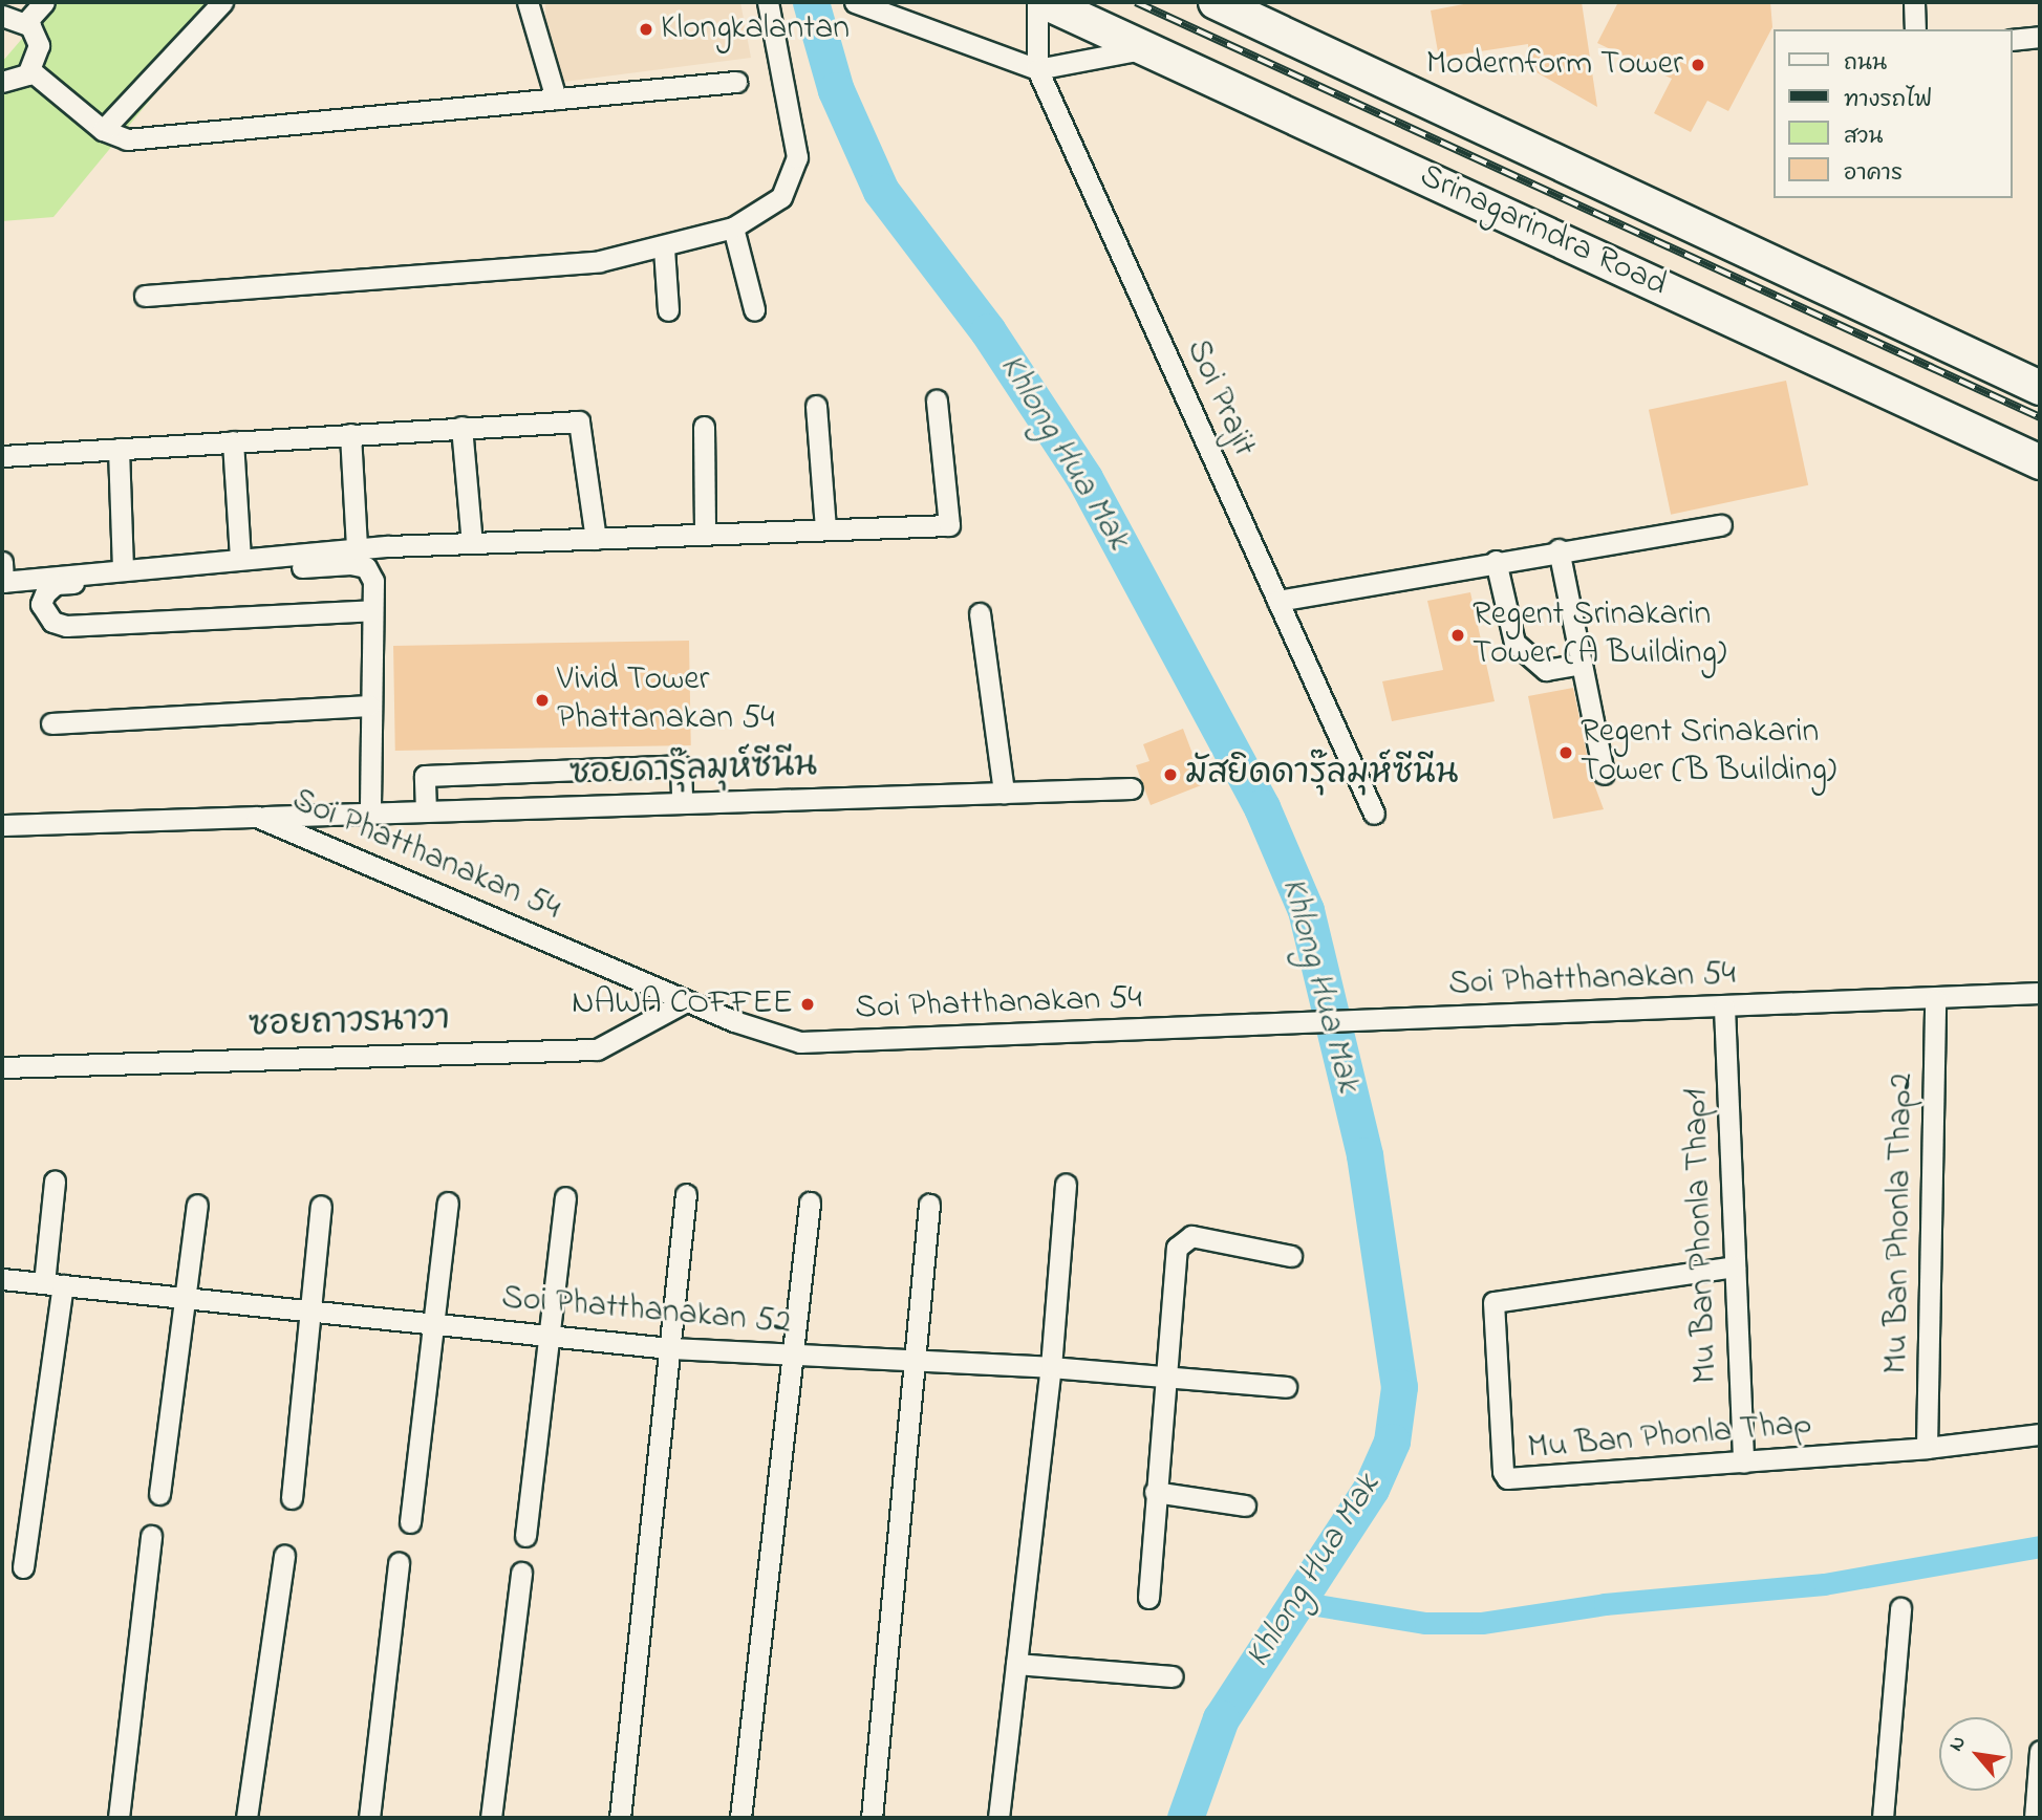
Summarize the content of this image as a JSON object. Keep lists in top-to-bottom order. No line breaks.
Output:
{"streets":{"main road":["Srinagarindra Road"],"street":["Soi Prajit","ซอยดารุ๊ลมุห์ซีนีน","Soi Phatthanakan 54","ซอยถาวรนาวา","Mu Ban Phonla Thap2","Mu Ban Phonla Thap1","Soi Phatthanakan 52","Mu Ban Phonla Thap"]},"crossings":[["ซอยดารุ๊ลมุห์ซีนีน","Soi Phatthanakan 54"],["Soi Phatthanakan 54","ซอยถาวรนาวา"],["Soi Phatthanakan 54","Mu Ban Phonla Thap2"],["Soi Phatthanakan 54","Mu Ban Phonla Thap1"],["Mu Ban Phonla Thap2","Mu Ban Phonla Thap"],["Mu Ban Phonla Thap1","Mu Ban Phonla Thap"]],"water":["Khlong Hua Mak"],"places":["Klongkalantan","Modernform Tower","Regent Srinakarin Tower (A Building)","Vivid Tower Phattanakan 54","Regent Srinakarin Tower (B Building)","มัสยิดดารุ๊ลมุห์ซีนีน","NAWA COFFEE"],"legend":["ถนน","ทางรถไฟ","สวน","อาคาร"],"north":"top left"}
